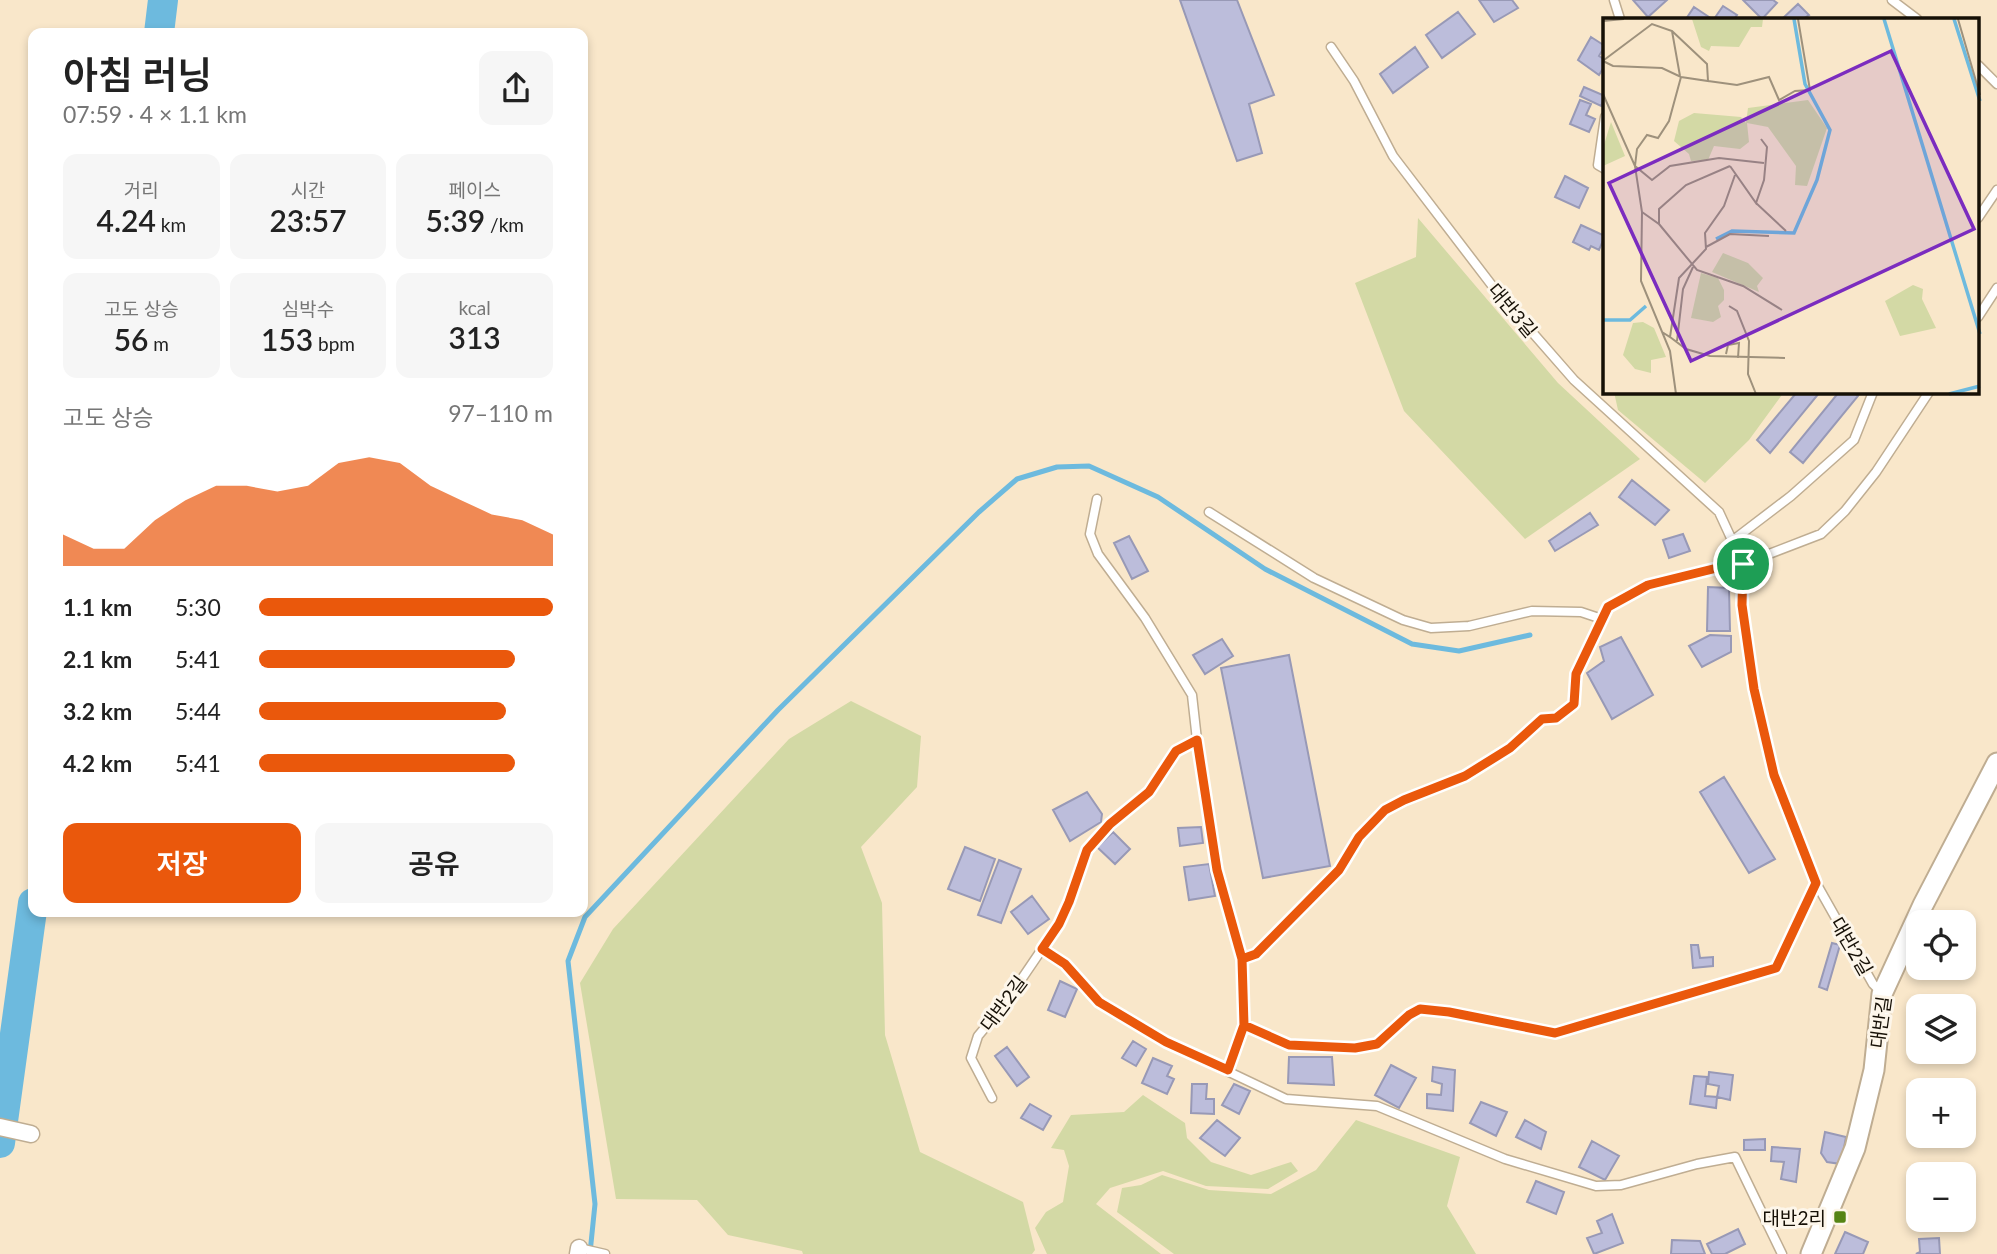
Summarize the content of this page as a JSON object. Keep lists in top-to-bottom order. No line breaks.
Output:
{"streets":{"street":["대반길"],"lane":["대반3길","대반2길"]},"crossings":[["대반3길","대반2길"],["대반2길","대반길"]],"places":{"transit":["대반2리"]},"page":{"heading":["아침 러닝","07:59 · 4 × 1.1 km"],"stats":[["거리","4.24 km"],["시간","23:57"],["페이스","5:39 /km"],["고도 상승","56 m"],["심박수","153 bpm"],["kcal","313"]],"chart":["고도 상승","97–110 m"],"list":[{"name":"1.1 km","note":"5:30"},{"name":"2.1 km","note":"5:41"},{"name":"3.2 km","note":"5:44"},{"name":"4.2 km","note":"5:41"}],"buttons":["저장","공유"],"map_buttons":["+","−"]}}
